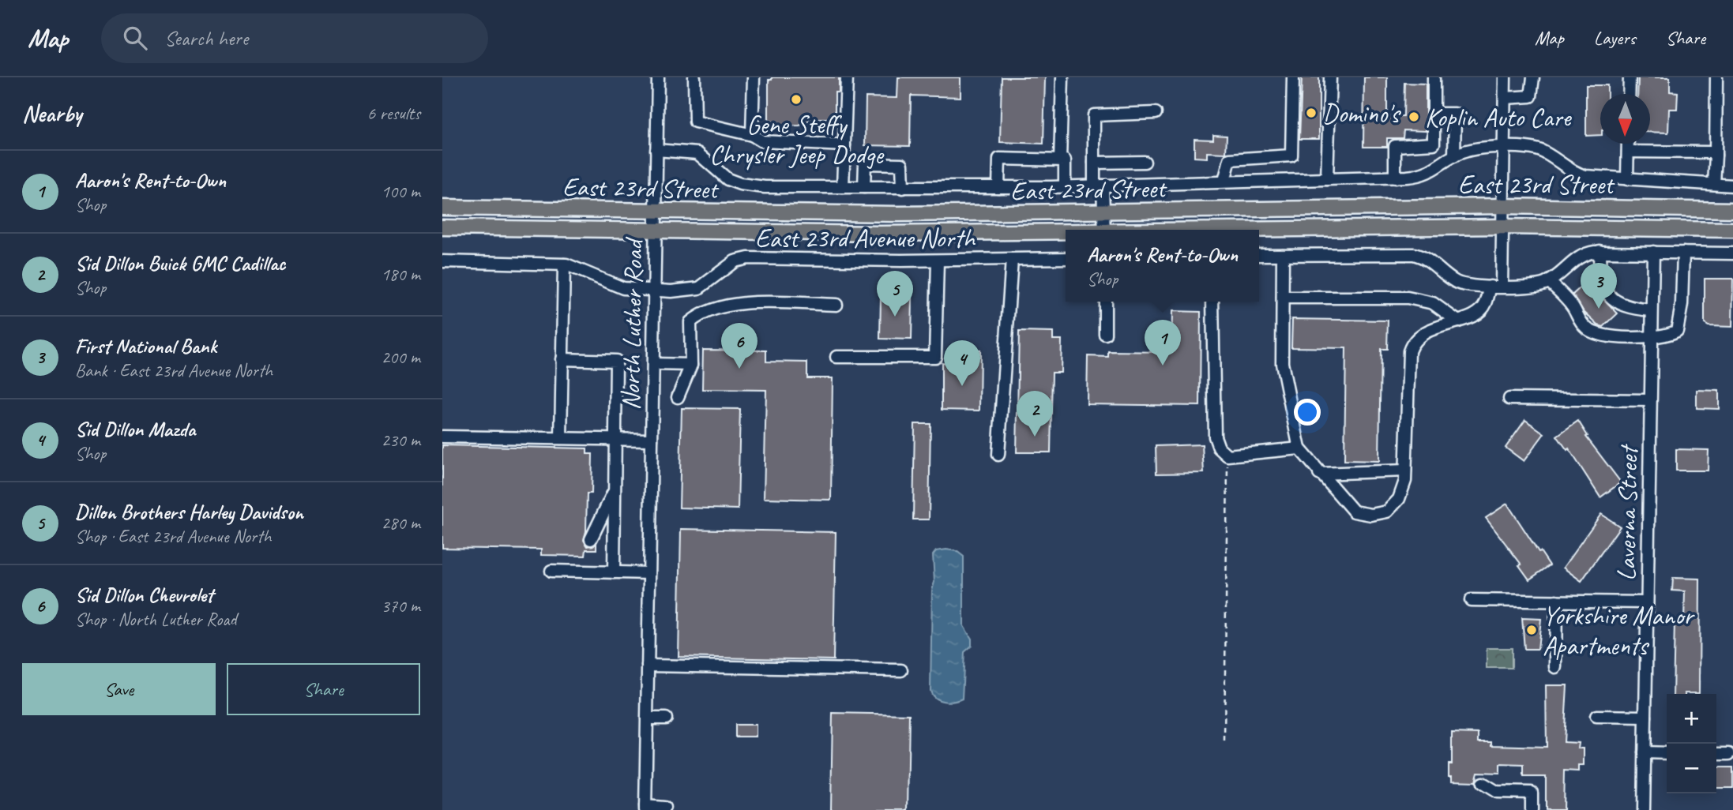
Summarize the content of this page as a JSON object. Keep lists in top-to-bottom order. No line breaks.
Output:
{"streets":{"main road":["East 23rd Street"],"street":["East 23rd Avenue North","North Luther Road","Laverna Street"]},"crossings":[["East 23rd Street","North Luther Road"],["East 23rd Avenue North","North Luther Road"]],"places":["Gene Steffy Chrysler Jeep Dodge","Domino's","Koplin Auto Care","Yorkshire Manor Apartments"],"north":"bottom","page":{"header":"Map","search":"Search here","nav":["Map","Layers","Share"],"heading":["Nearby","6 results"],"list":[{"mark":"1","name":"Aaron's Rent-to-Own","note":"Shop","value":"100 m"},{"mark":"2","name":"Sid Dillon Buick GMC Cadillac","note":"Shop","value":"180 m"},{"mark":"3","name":"First National Bank","note":"Bank · East 23rd Avenue North","value":"200 m"},{"mark":"4","name":"Sid Dillon Mazda","note":"Shop","value":"230 m"},{"mark":"5","name":"Dillon Brothers Harley Davidson","note":"Shop · East 23rd Avenue North","value":"280 m"},{"mark":"6","name":"Sid Dillon Chevrolet","note":"Shop · North Luther Road","value":"370 m"}],"popup":["Aaron's Rent-to-Own","Shop"],"pins":["3","5","1","6","4","2"],"buttons":["Save","Share"],"map_buttons":["+","−"]}}
